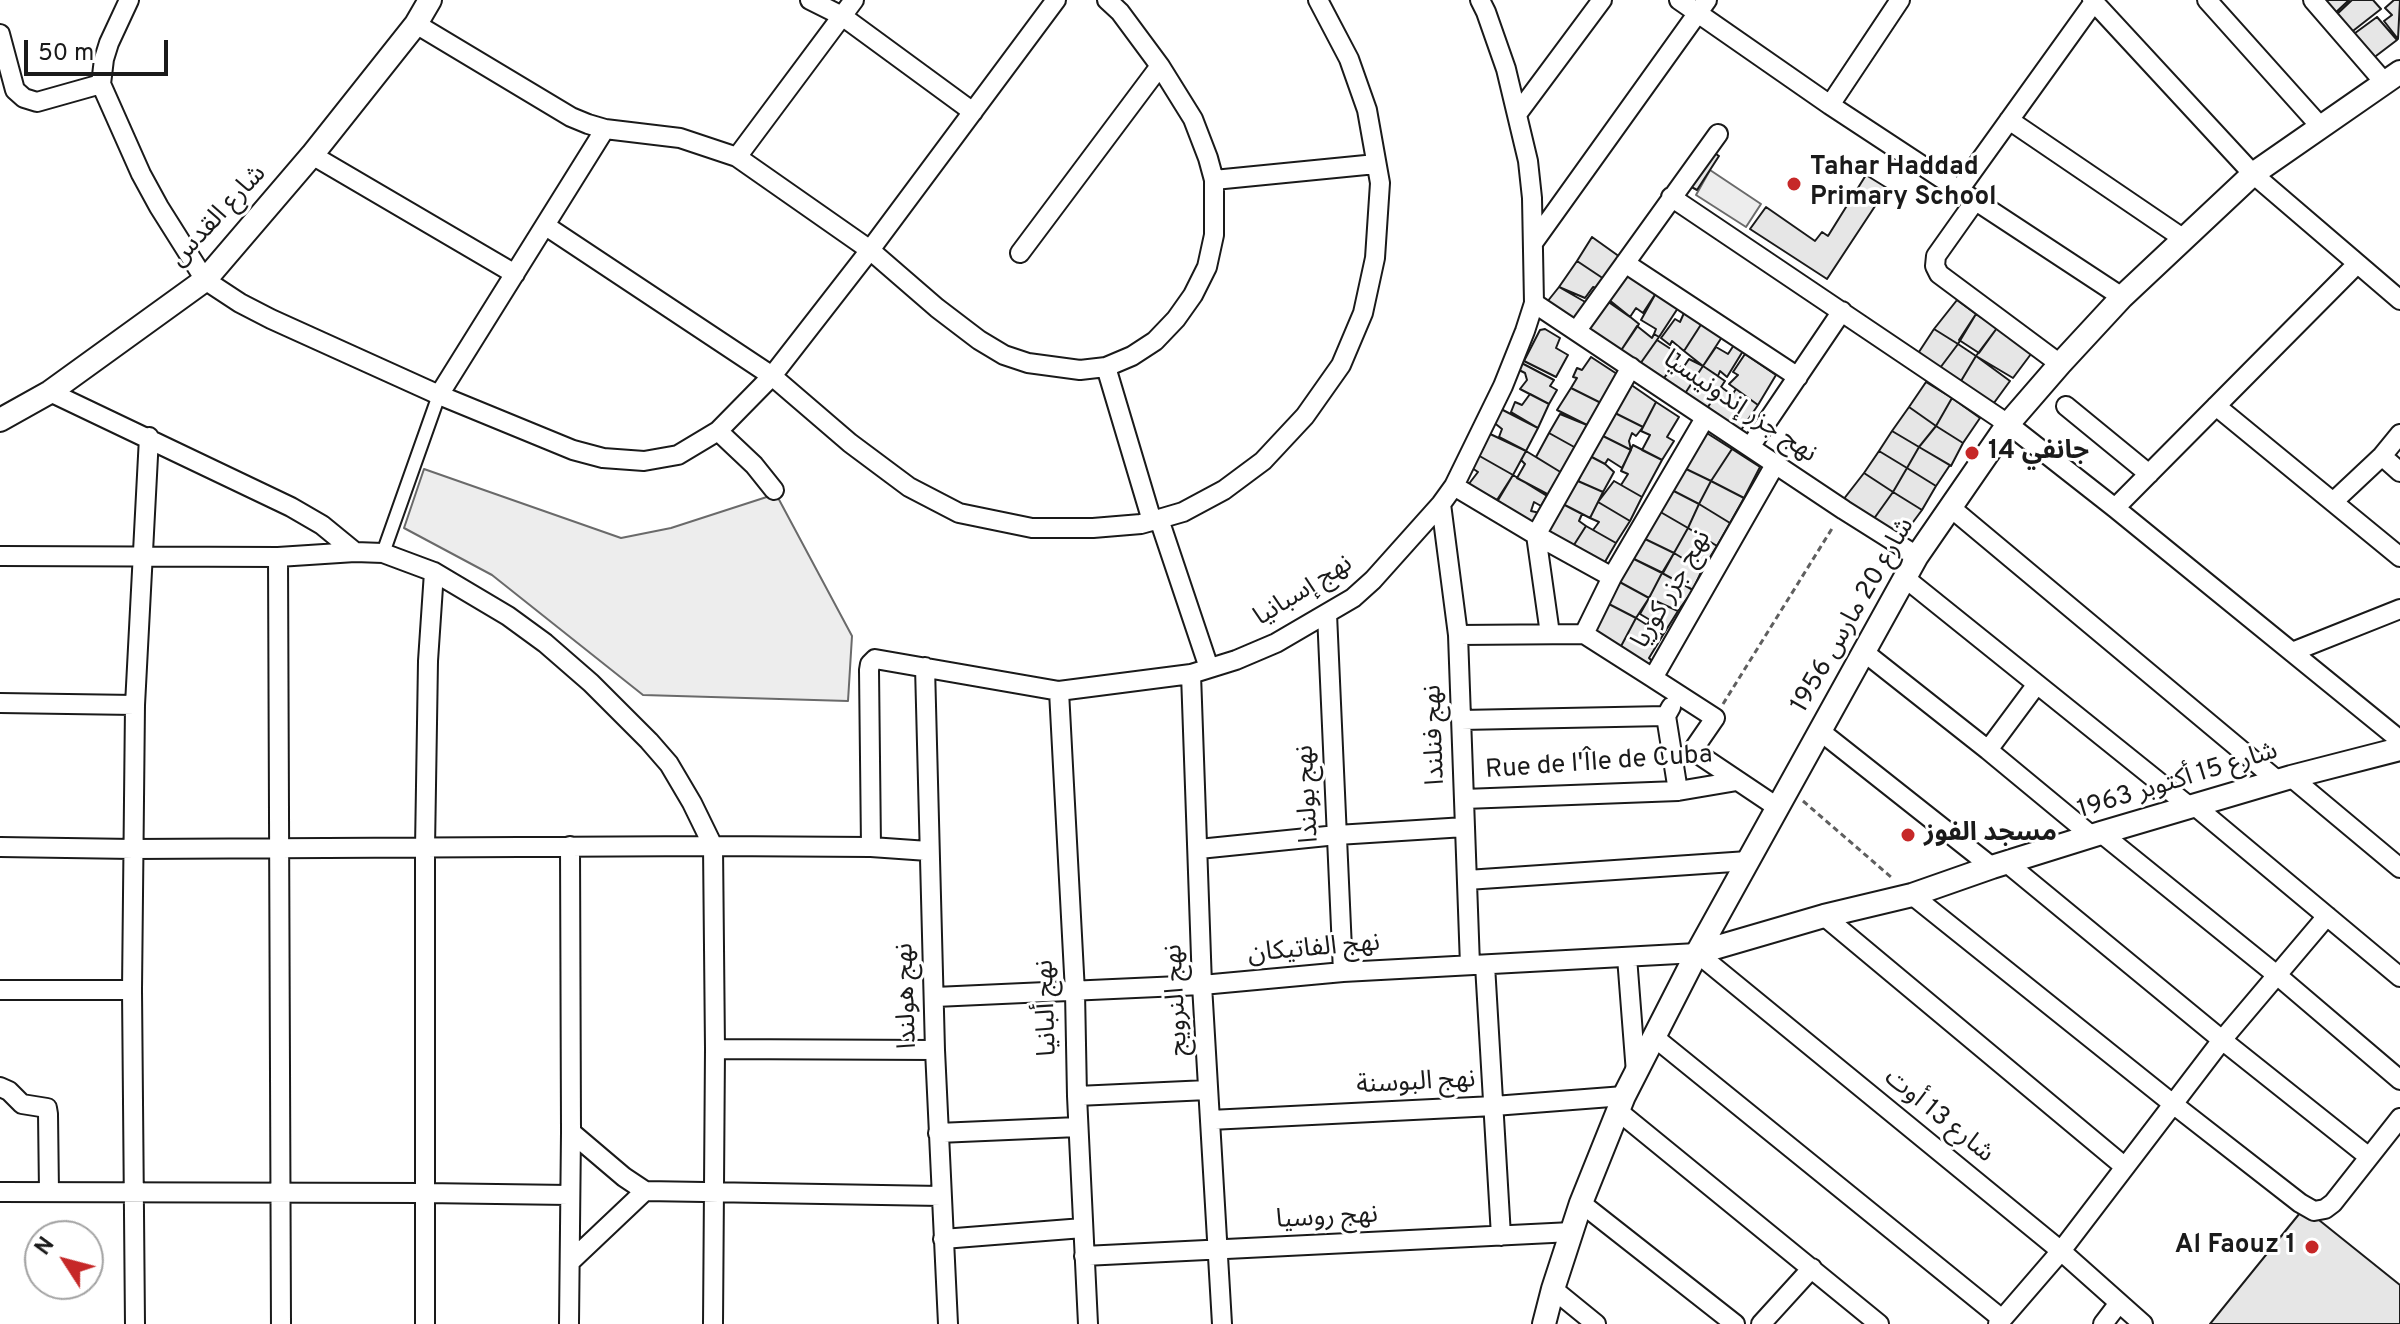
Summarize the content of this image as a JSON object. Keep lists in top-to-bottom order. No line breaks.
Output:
{"streets":{"street":["شارع القدس","نهج جزر إندونيسيا","نهج جزر كوريا","نهج إسبانيا","شارع 20 مارس 1956","نهج فنلندا","Rue de l'Île de Cuba","شارع 15 أكتوبر 1963","نهج بولندا","نهج الفاتيكان","نهج هولندا","نهج النرويج","نهج ألبانيا","نهج البوسنة","شارع 13 أوت","نهج روسيا"]},"crossings":[["نهج جزر إندونيسيا","نهج جزر كوريا"],["نهج جزر إندونيسيا","نهج إسبانيا"],["نهج جزر إندونيسيا","شارع 20 مارس 1956"],["نهج إسبانيا","نهج فنلندا"],["نهج إسبانيا","نهج بولندا"],["نهج إسبانيا","نهج هولندا"],["نهج إسبانيا","نهج النرويج"],["نهج إسبانيا","نهج ألبانيا"],["شارع 20 مارس 1956","شارع 15 أكتوبر 1963"],["شارع 20 مارس 1956","نهج الفاتيكان"],["شارع 20 مارس 1956","نهج البوسنة"],["شارع 20 مارس 1956","شارع 13 أوت"],["شارع 20 مارس 1956","نهج روسيا"],["نهج فنلندا","Rue de l'Île de Cuba"],["نهج فنلندا","نهج الفاتيكان"],["نهج فنلندا","نهج البوسنة"],["نهج فنلندا","نهج روسيا"],["شارع 15 أكتوبر 1963","نهج الفاتيكان"],["شارع 15 أكتوبر 1963","شارع 13 أوت"],["نهج بولندا","نهج الفاتيكان"],["نهج الفاتيكان","نهج هولندا"],["نهج الفاتيكان","نهج النرويج"],["نهج الفاتيكان","نهج ألبانيا"],["نهج الفاتيكان","شارع 13 أوت"],["نهج النرويج","نهج البوسنة"],["نهج النرويج","نهج روسيا"],["نهج ألبانيا","نهج روسيا"]],"places":["Tahar Haddad Primary School","14 جانفي","مسجد الفوز","Al Faouz 1"],"scale_bar":"50 m","north":"top left"}
